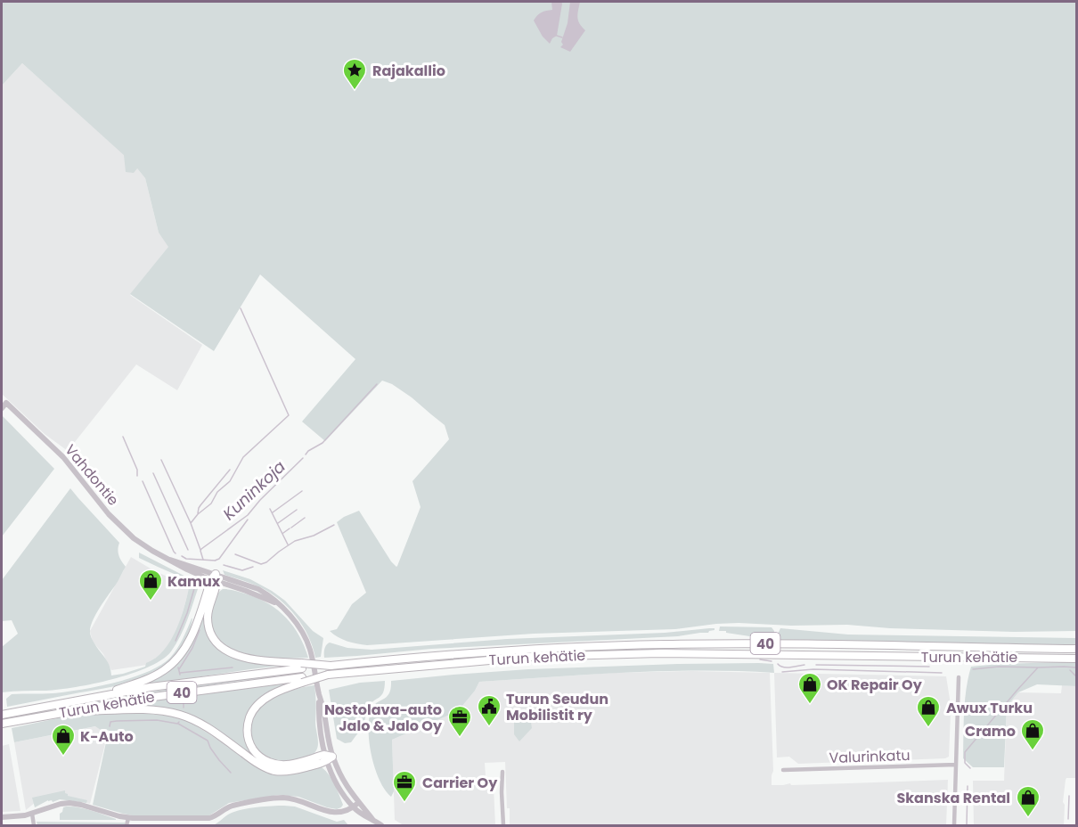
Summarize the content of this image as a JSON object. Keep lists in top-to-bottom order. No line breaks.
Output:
{"streets":{"highway":["40","Turun kehätie"],"street":["Vahdontie","Valurinkatu"]},"water":["Kuninkoja"],"places":{"place":["Rajakallio"],"shop":["Kamux","OK Repair Oy","Awux Turku","Cramo","K-Auto","Skanska Rental"],"public building":["Turun Seudun Mobilistit ry"],"office":["Nostolava-auto Jalo & Jalo Oy","Carrier Oy"]}}
